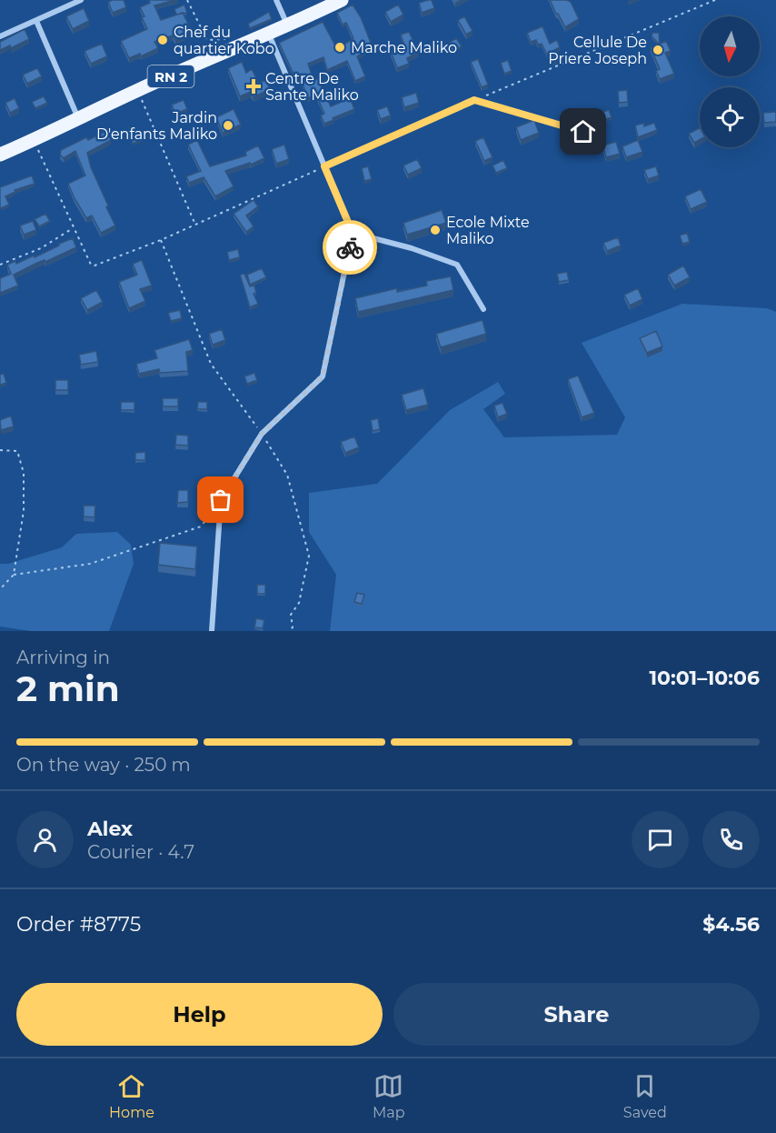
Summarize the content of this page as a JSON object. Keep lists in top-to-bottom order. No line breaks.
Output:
{"streets":{"main road":["RN 2"]},"places":{"other":["Chef du quartier Kobo","Marche Maliko","Cellule De Priere Joseph","Jardin D'enfants Maliko","Ecole Mixte Maliko"],"health":["Centre De Sante Maliko"]},"north":"bottom","page":{"heading":["2 min","Arriving in","10:01–10:06"],"panel":["Alex","Courier · 4.7","Order #8775","$4.56"],"bar":"On the way · 250 m","buttons":["Help","Share"],"tabs":["Home","Map","Saved"]}}
